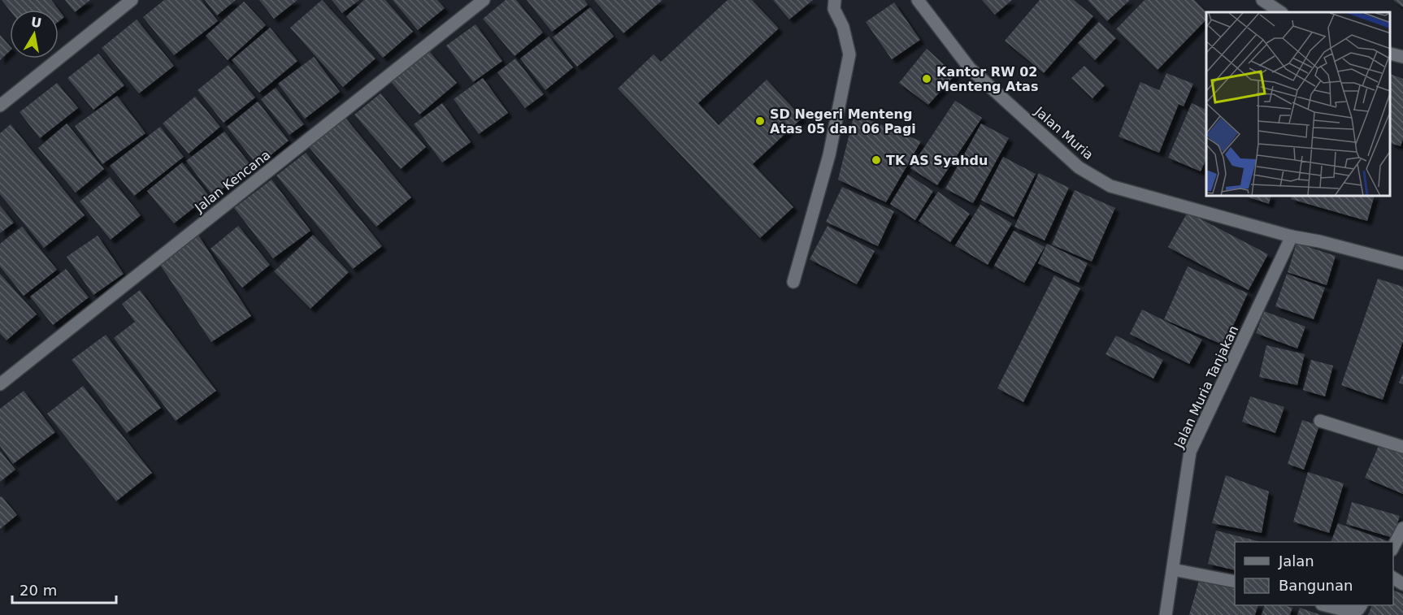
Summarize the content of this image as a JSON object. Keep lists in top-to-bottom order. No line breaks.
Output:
{"streets":{"street":["Jalan Muria","Jalan Kencana","Jalan Muria Tanjakan"]},"crossings":[["Jalan Muria","Jalan Muria Tanjakan"]],"places":["Kantor RW 02 Menteng Atas","SD Negeri Menteng Atas 05 dan 06 Pagi","TK AS Syahdu"],"legend":["Jalan","Bangunan"],"scale_bar":"20 m","north":"top"}
